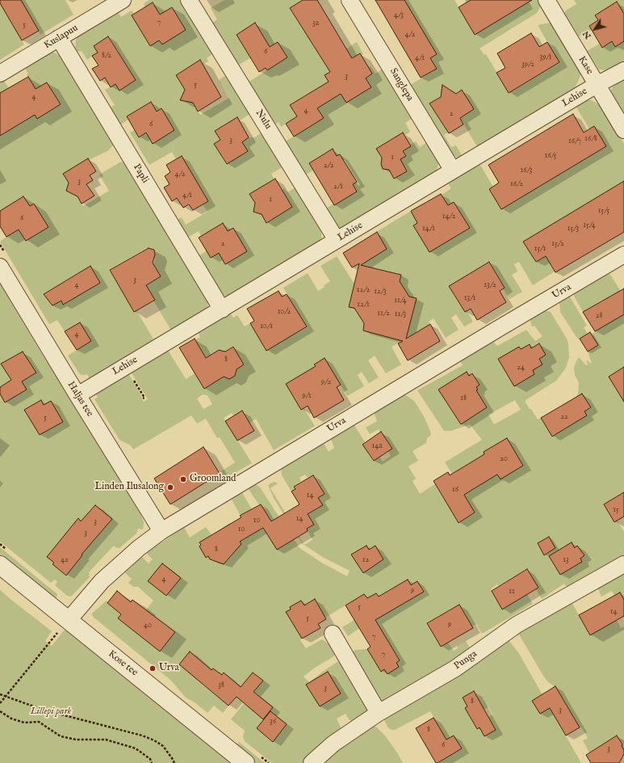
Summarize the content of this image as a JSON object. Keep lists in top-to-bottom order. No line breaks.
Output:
{"streets":{"street":["Kuslapuu","Kase","Sanglepa","Lehise","Nulu","Papli","Urva","Haljas tee","Punga","Kose tee"]},"crossings":[["Kuslapuu","Papli"],["Kase","Lehise"],["Sanglepa","Lehise"],["Lehise","Nulu"],["Lehise","Papli"],["Lehise","Haljas tee"],["Urva","Haljas tee"],["Urva","Kose tee"]],"parks":["Lillepi park"],"places":["Groomland","Linden Ilusalong","Urva"],"house_numbers":["4/3","7","3a","5","4/2","6","8/2","39/1","4/1","39/2","3","5","4","4","2","6","16/8","3","16/7","16/5","1","2/2","16/3","4/2","3","16/2","2/1","4/1","1","15/5","14/2","6","15/4","14/1","15/3","2","15/2","15/1","3","4","13/2","12/2","12/3","13/1","11/4","12/1","10/2","11/2","11/3","28","10/1","4","8","24","9/2","9/1","18","22","5","14a","20","16","14","15","14","10","3","10","3","8","42","12","13","4","9","11","5","14","5","9","40","7","7","38","3","8","3","36","8","6","3"],"north":"bottom left"}
